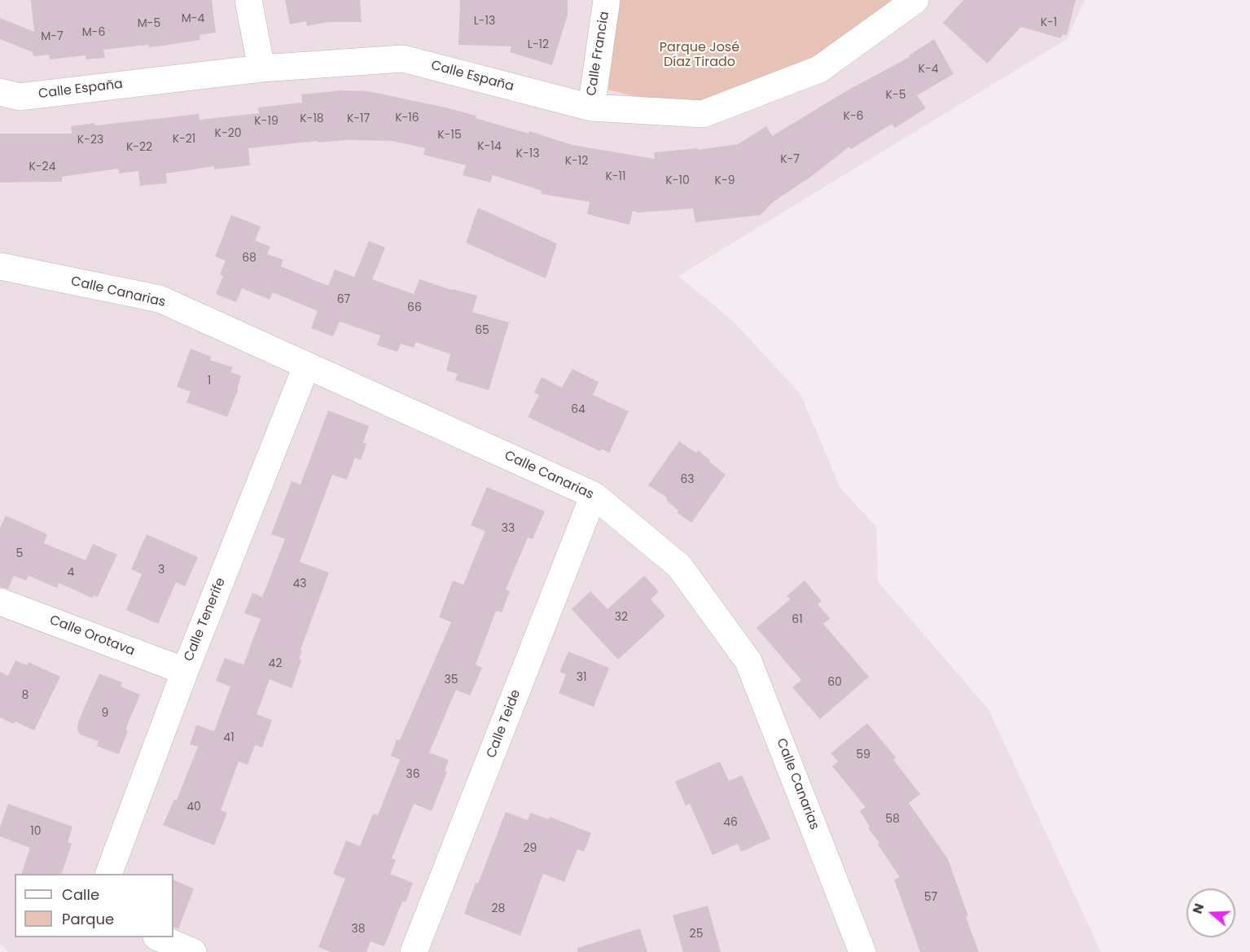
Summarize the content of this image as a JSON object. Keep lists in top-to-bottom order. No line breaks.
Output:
{"streets":{"street":["Calle Francia","Calle España","Calle Canarias","Calle Tenerife","Calle Orotava","Calle Teide"]},"crossings":[["Calle Francia","Calle España"],["Calle Canarias","Calle Tenerife"],["Calle Canarias","Calle Teide"],["Calle Tenerife","Calle Orotava"]],"parks":["Parque José Díaz Tirado"],"house_numbers":["M-4","L-13","K-1","M-5","M-6","M-7","L-12","K-4","K-5","K-6","K-16","K-18","K-17","K-19","K-20","K-15","K-21","K-23","K-14","K-22","K-13","K-7","K-12","K-24","K-11","K-10","K-9","68","67","66","65","1","64","63","33","5","3","4","43","32","61","42","31","35","60","8","9","41","59","36","40","58","46","10","29","57","28","38","25"],"legend":["Calle","Parque"],"north":"left"}
